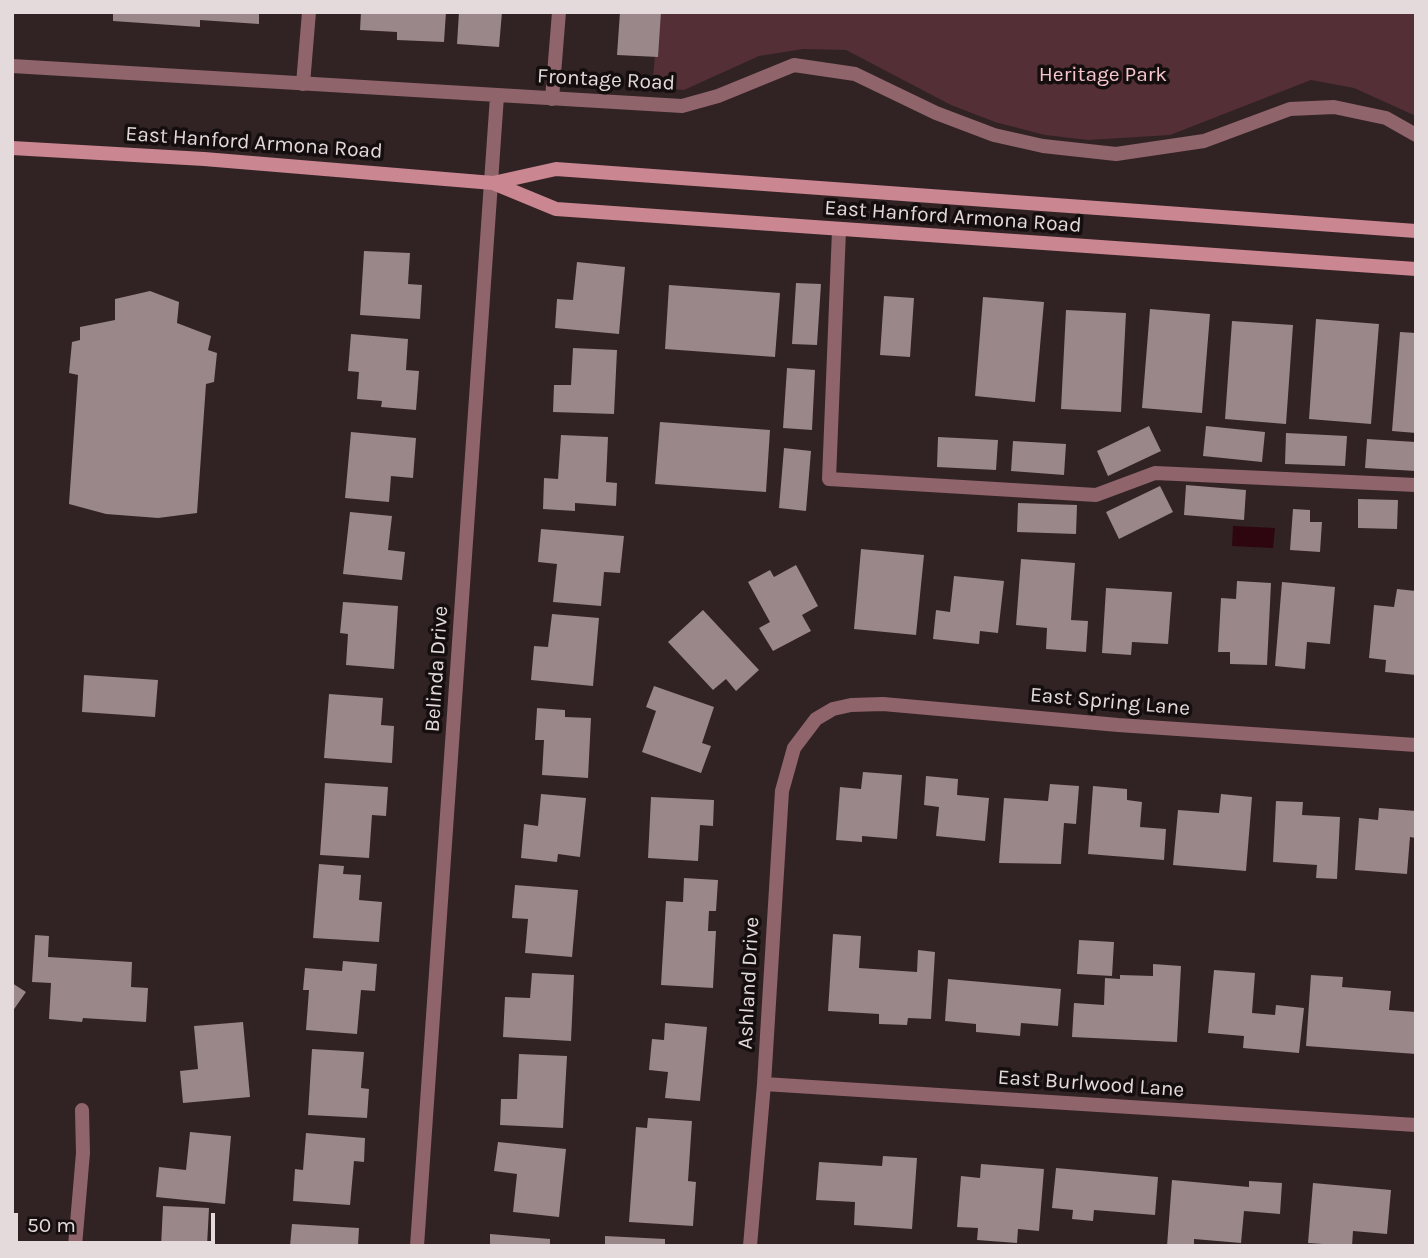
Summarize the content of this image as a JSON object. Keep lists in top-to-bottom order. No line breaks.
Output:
{"streets":{"main road":["East Hanford Armona Road"],"street":["Frontage Road","Belinda Drive","East Spring Lane","Ashland Drive","East Burlwood Lane"]},"crossings":[["Frontage Road","Belinda Drive"],["East Hanford Armona Road","Belinda Drive"],["East Spring Lane","Ashland Drive"],["Ashland Drive","East Burlwood Lane"]],"parks":["Heritage Park"],"scale_bar":"50 m"}
